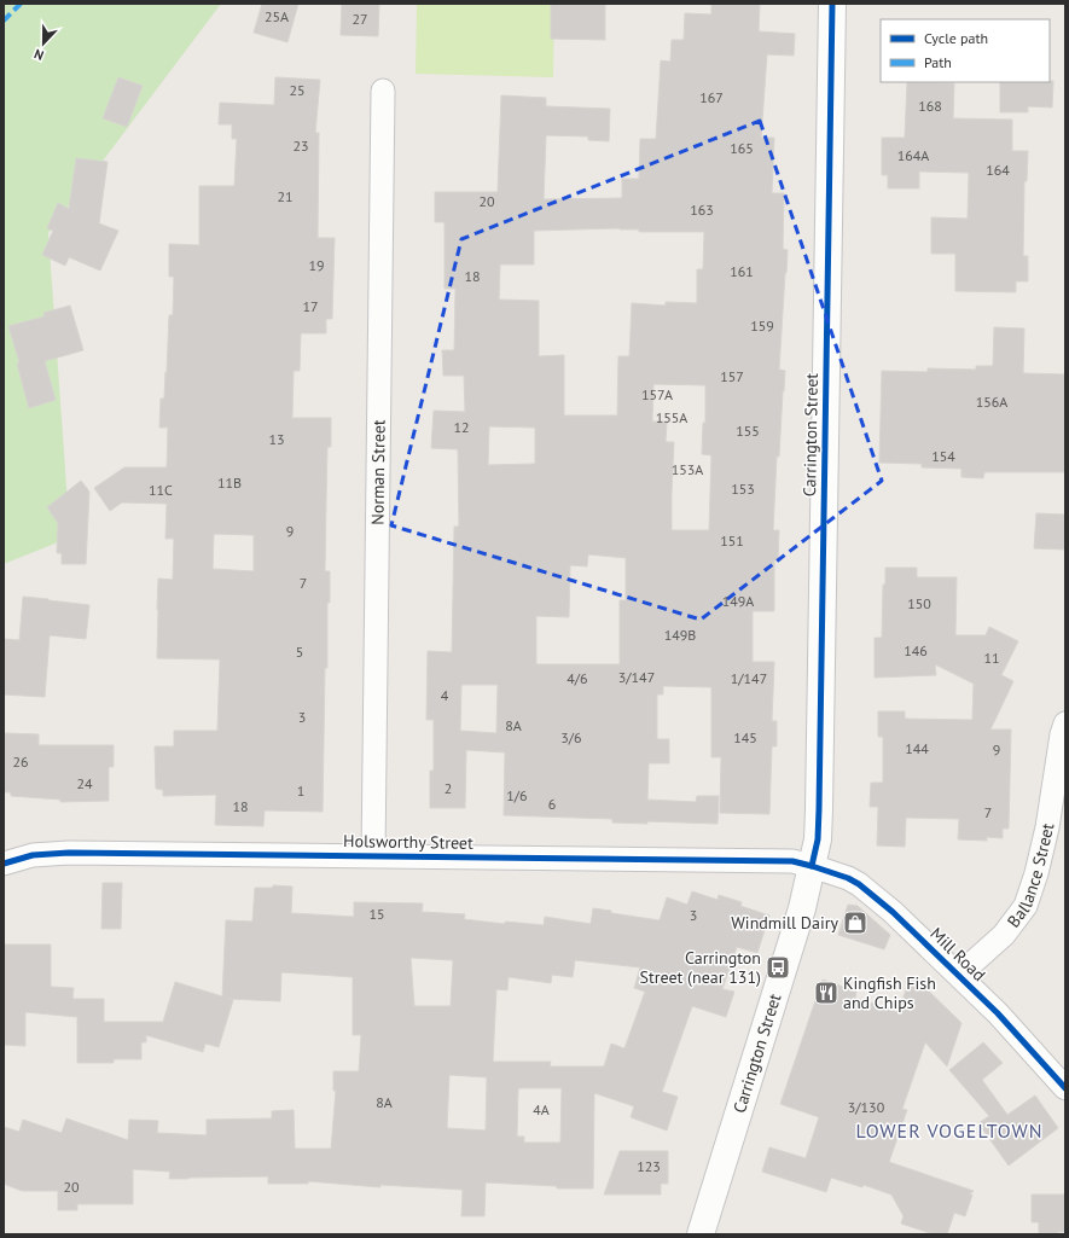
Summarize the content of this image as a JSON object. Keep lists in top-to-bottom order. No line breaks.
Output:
{"streets":{"main road":["Carrington Street"],"street":["Norman Street","Holsworthy Street","Ballance Street","Mill Road"]},"crossings":[["Carrington Street","Holsworthy Street"],["Carrington Street","Mill Road"],["Norman Street","Holsworthy Street"],["Holsworthy Street","Mill Road"],["Ballance Street","Mill Road"]],"districts":["LOWER VOGELTOWN"],"places":{"shop":["Windmill Dairy"],"bus stop":["Carrington Street (near 131)"],"restaurant":["Kingfish Fish and Chips"]},"house_numbers":["25A","27","25","167","168","23","165","164A","164","21","20","163","19","161","18","17","159","157","157A","156A","155A","12","155","13","154","153A","11B","153","11C","9","151","7","149A","150","149B","146","5","11","3/147","4/6","1/147","4","3","8A","3/6","145","144","9","26","24","2","1","1/6","6","18","7","15","3","8A","3/130","4A","123","20"],"legend":["Cycle path","Path"],"north":"bottom"}
